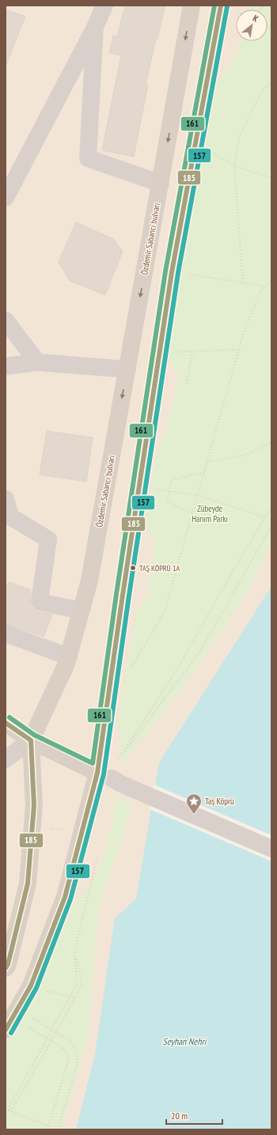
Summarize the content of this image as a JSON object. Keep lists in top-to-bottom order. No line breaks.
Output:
{"streets":{"main road":["Özdemir Sabancı bulvarı"]},"water":["Seyhan Nehri"],"parks":["Zübeyde Hanım Parkı"],"places":{"other":["TAŞ KÖPRÜ 1A"],"place":["Taș Köprü"]},"lines":["transit line 185","transit line 161","transit line 157"],"scale_bar":"20 m","north":"top right"}
